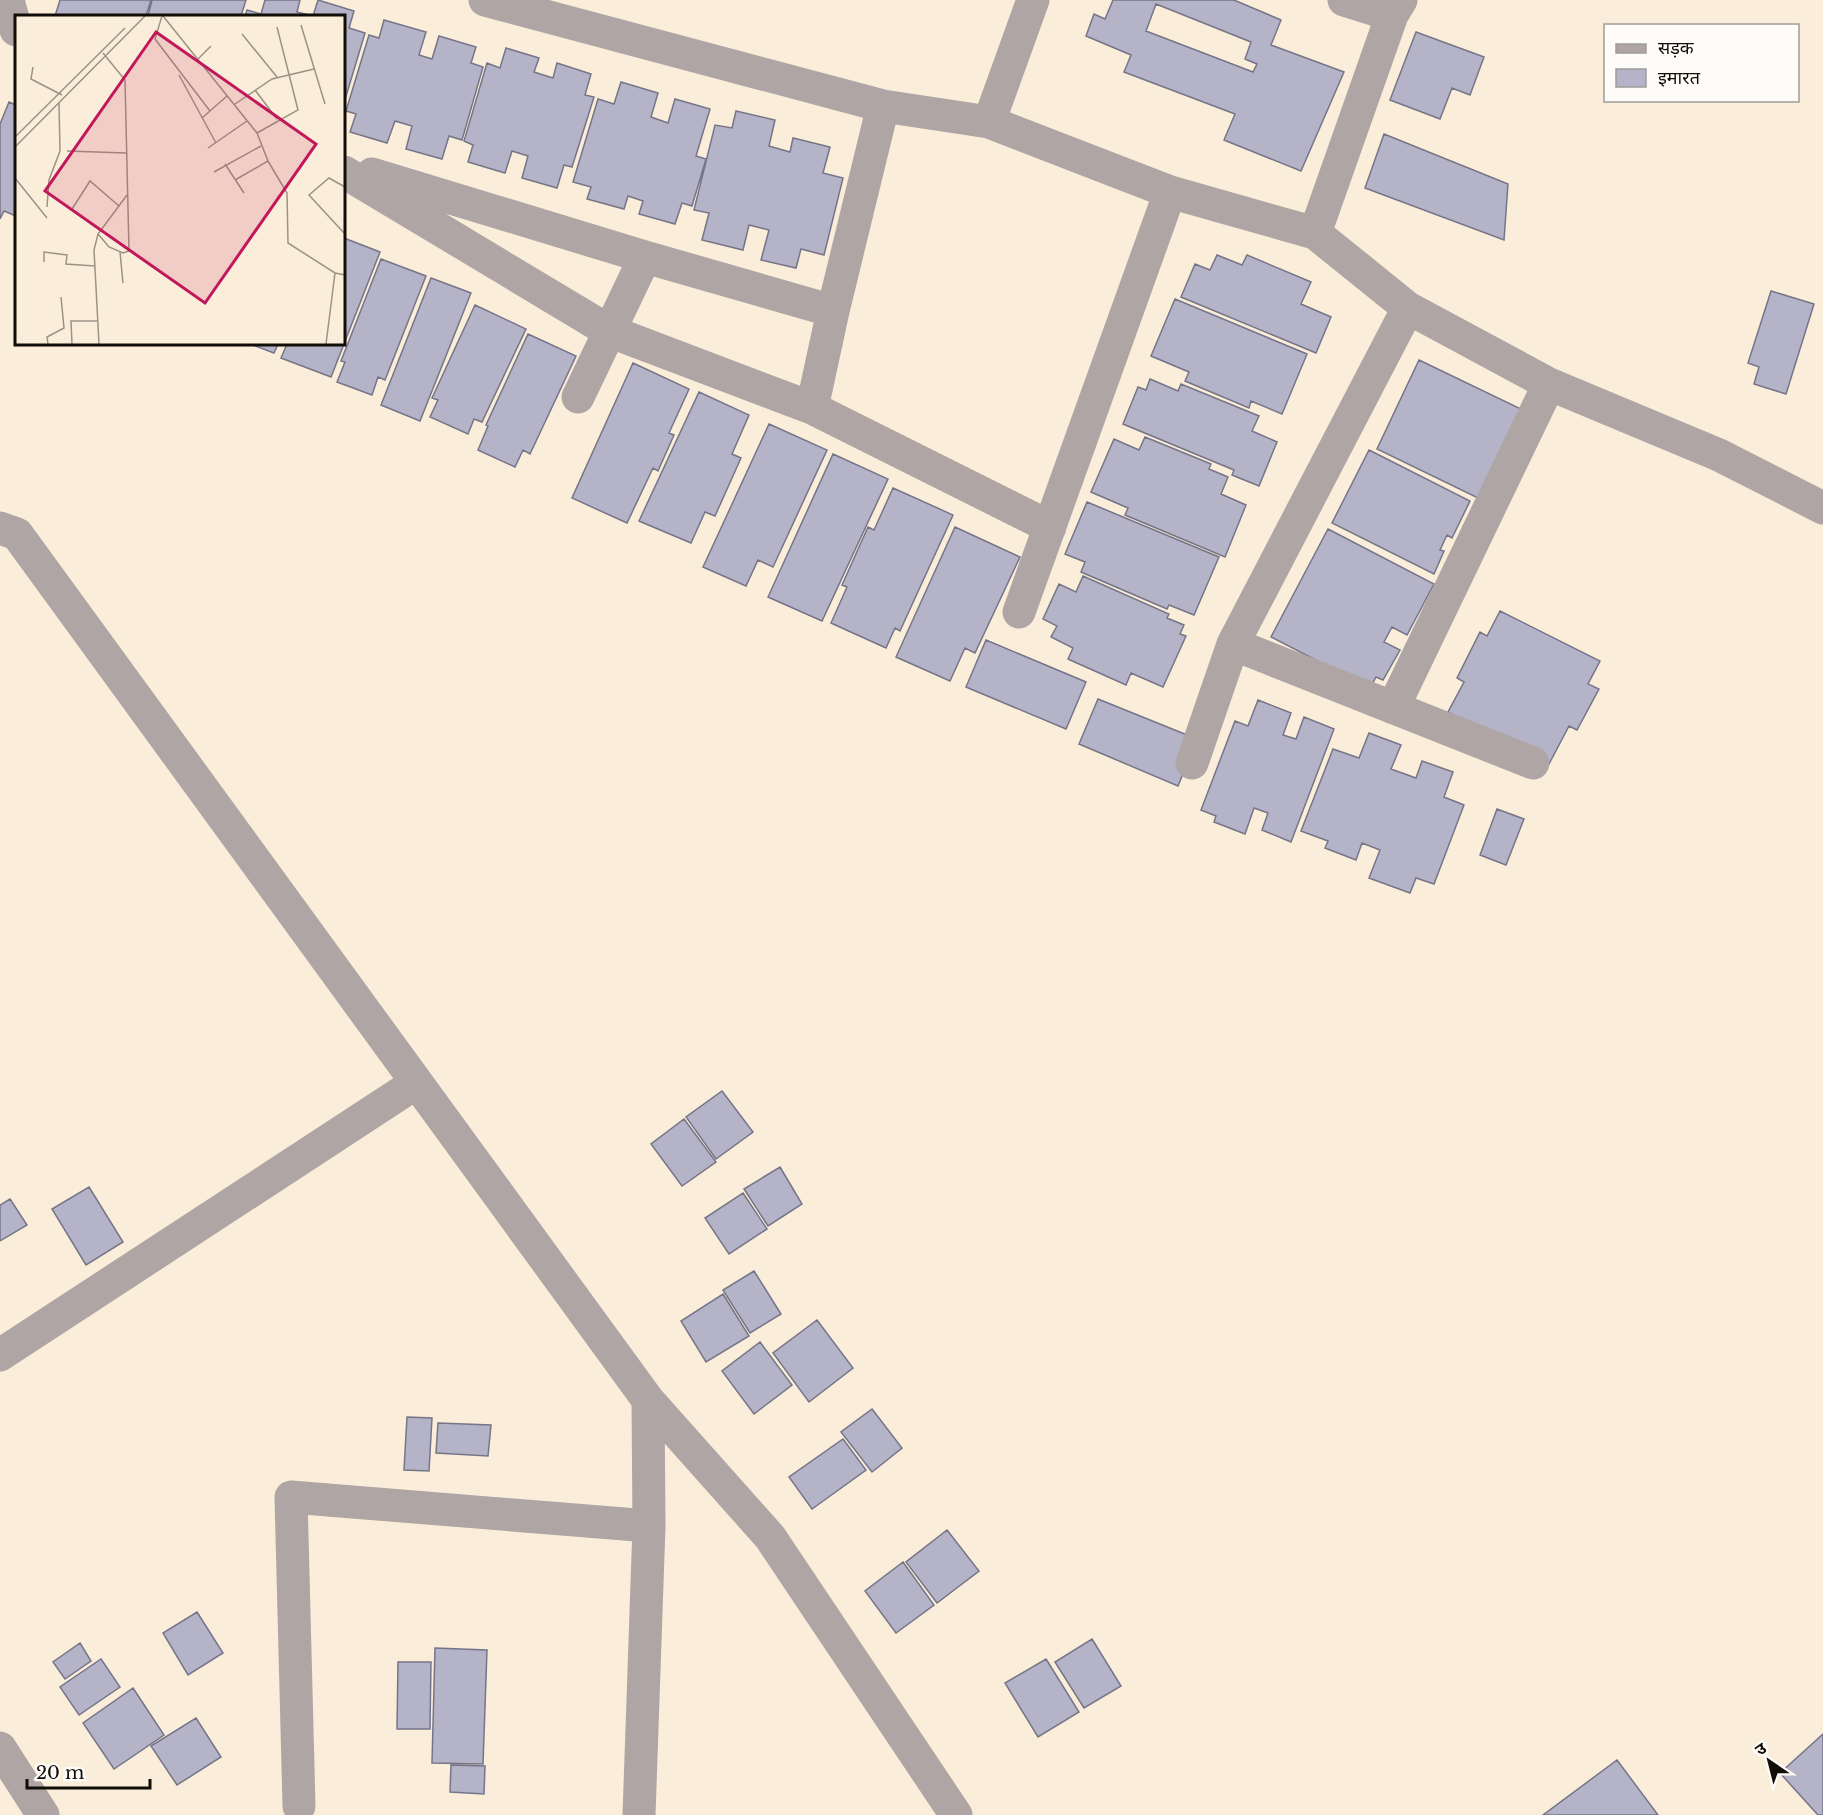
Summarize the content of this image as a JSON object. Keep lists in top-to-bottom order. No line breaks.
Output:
{"legend":["सड़क","इमारत"],"scale_bar":"20 m","north":"top left"}
